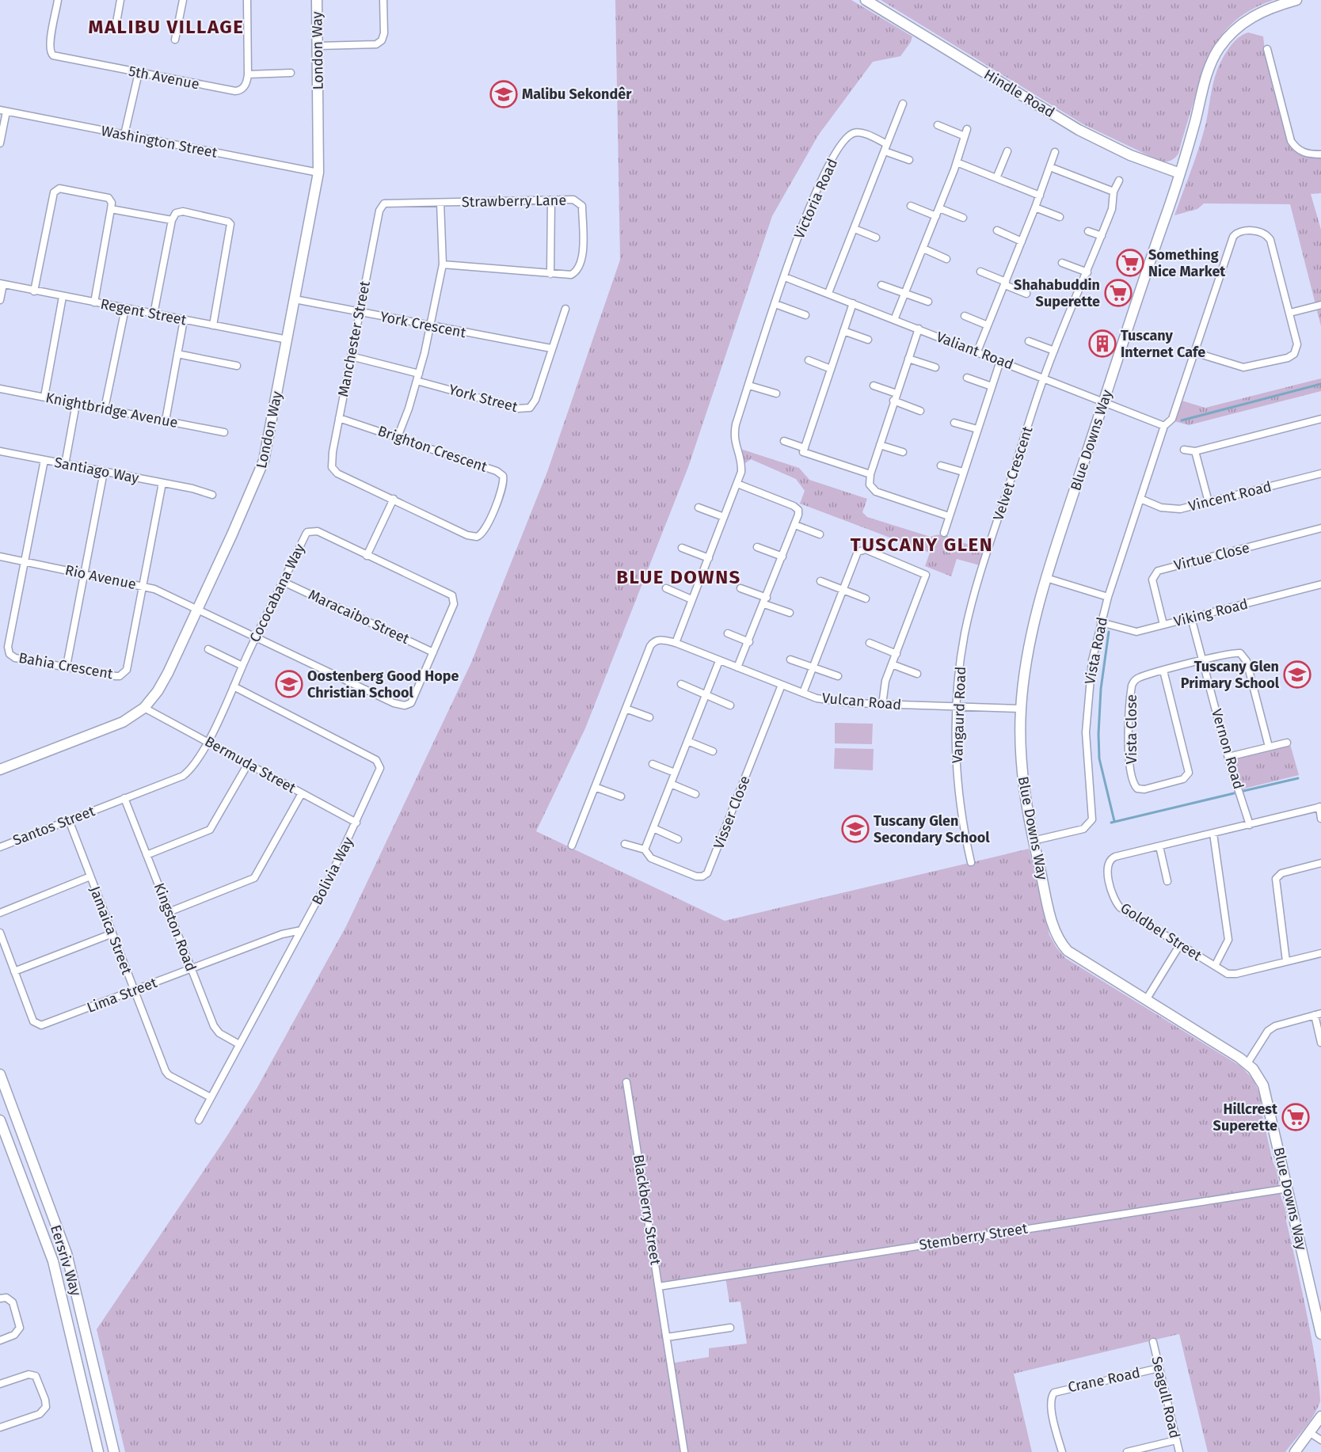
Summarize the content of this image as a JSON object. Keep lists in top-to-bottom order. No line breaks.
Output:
{"streets":{"street":["London Way","5th Avenue","Hindle Road","Washington Street","Victoria Road","Strawberry Lane","Regent Street","York Crescent","Manchester Street","Valiant Road","York Street","Knightbridge Avenue","Blue Downs Way","Brighton Crescent","Santiago Way","Velvet Crescent","Vincent Road","Virtue Close","Rio Avenue","Cococabana Way","Viking Road","Maracaibo Street","Vista Road","Bahia Crescent","Vulcan Road","Vangaurd Road","Vista Close","Vernon Road","Bermuda Street","Visser Close","Santos Street","Bolivia Way","Kingston Road","Jamaica Street","Goldbel Street","Lima Street","Blackberry Street","Stemberry Street","Eersriv Way","Crane Road","Seagull Road"]},"crossings":[["London Way","Washington Street"],["London Way","Regent Street"],["London Way","York Crescent"],["London Way","Rio Avenue"],["London Way","Bermuda Street"],["Hindle Road","Blue Downs Way"],["Victoria Road","Valiant Road"],["Victoria Road","Vulcan Road"],["Strawberry Lane","Manchester Street"],["York Crescent","Manchester Street"],["York Crescent","York Street"],["Manchester Street","Brighton Crescent"],["Valiant Road","Blue Downs Way"],["Valiant Road","Velvet Crescent"],["Valiant Road","Vista Road"],["Blue Downs Way","Vista Road"],["Blue Downs Way","Vulcan Road"],["Blue Downs Way","Stemberry Street"],["Santiago Way","Bahia Crescent"],["Velvet Crescent","Vangaurd Road"],["Vincent Road","Vista Road"],["Virtue Close","Viking Road"],["Rio Avenue","Cococabana Way"],["Rio Avenue","Bahia Crescent"],["Cococabana Way","Maracaibo Street"],["Cococabana Way","Bermuda Street"],["Cococabana Way","Santos Street"],["Cococabana Way","Bolivia Way"],["Cococabana Way","Kingston Road"],["Viking Road","Vista Road"],["Viking Road","Vernon Road"],["Vulcan Road","Vangaurd Road"],["Vulcan Road","Visser Close"],["Vista Close","Vernon Road"],["Vernon Road","Goldbel Street"],["Bermuda Street","Bolivia Way"],["Santos Street","Jamaica Street"],["Bolivia Way","Kingston Road"],["Bolivia Way","Jamaica Street"],["Bolivia Way","Lima Street"],["Kingston Road","Lima Street"],["Jamaica Street","Lima Street"],["Blackberry Street","Stemberry Street"],["Crane Road","Seagull Road"]],"districts":["MALIBU VILLAGE","TUSCANY GLEN","BLUE DOWNS"],"places":{"school or university":["Malibu Sekondêr","Tuscany Glen Primary School","Oostenberg Good Hope Christian School","Tuscany Glen Secondary School"],"supermarket":["Something Nice Market","Shahabuddin Superette","Hillcrest Superette"],"building":["Tuscany Internet Cafe"]}}
